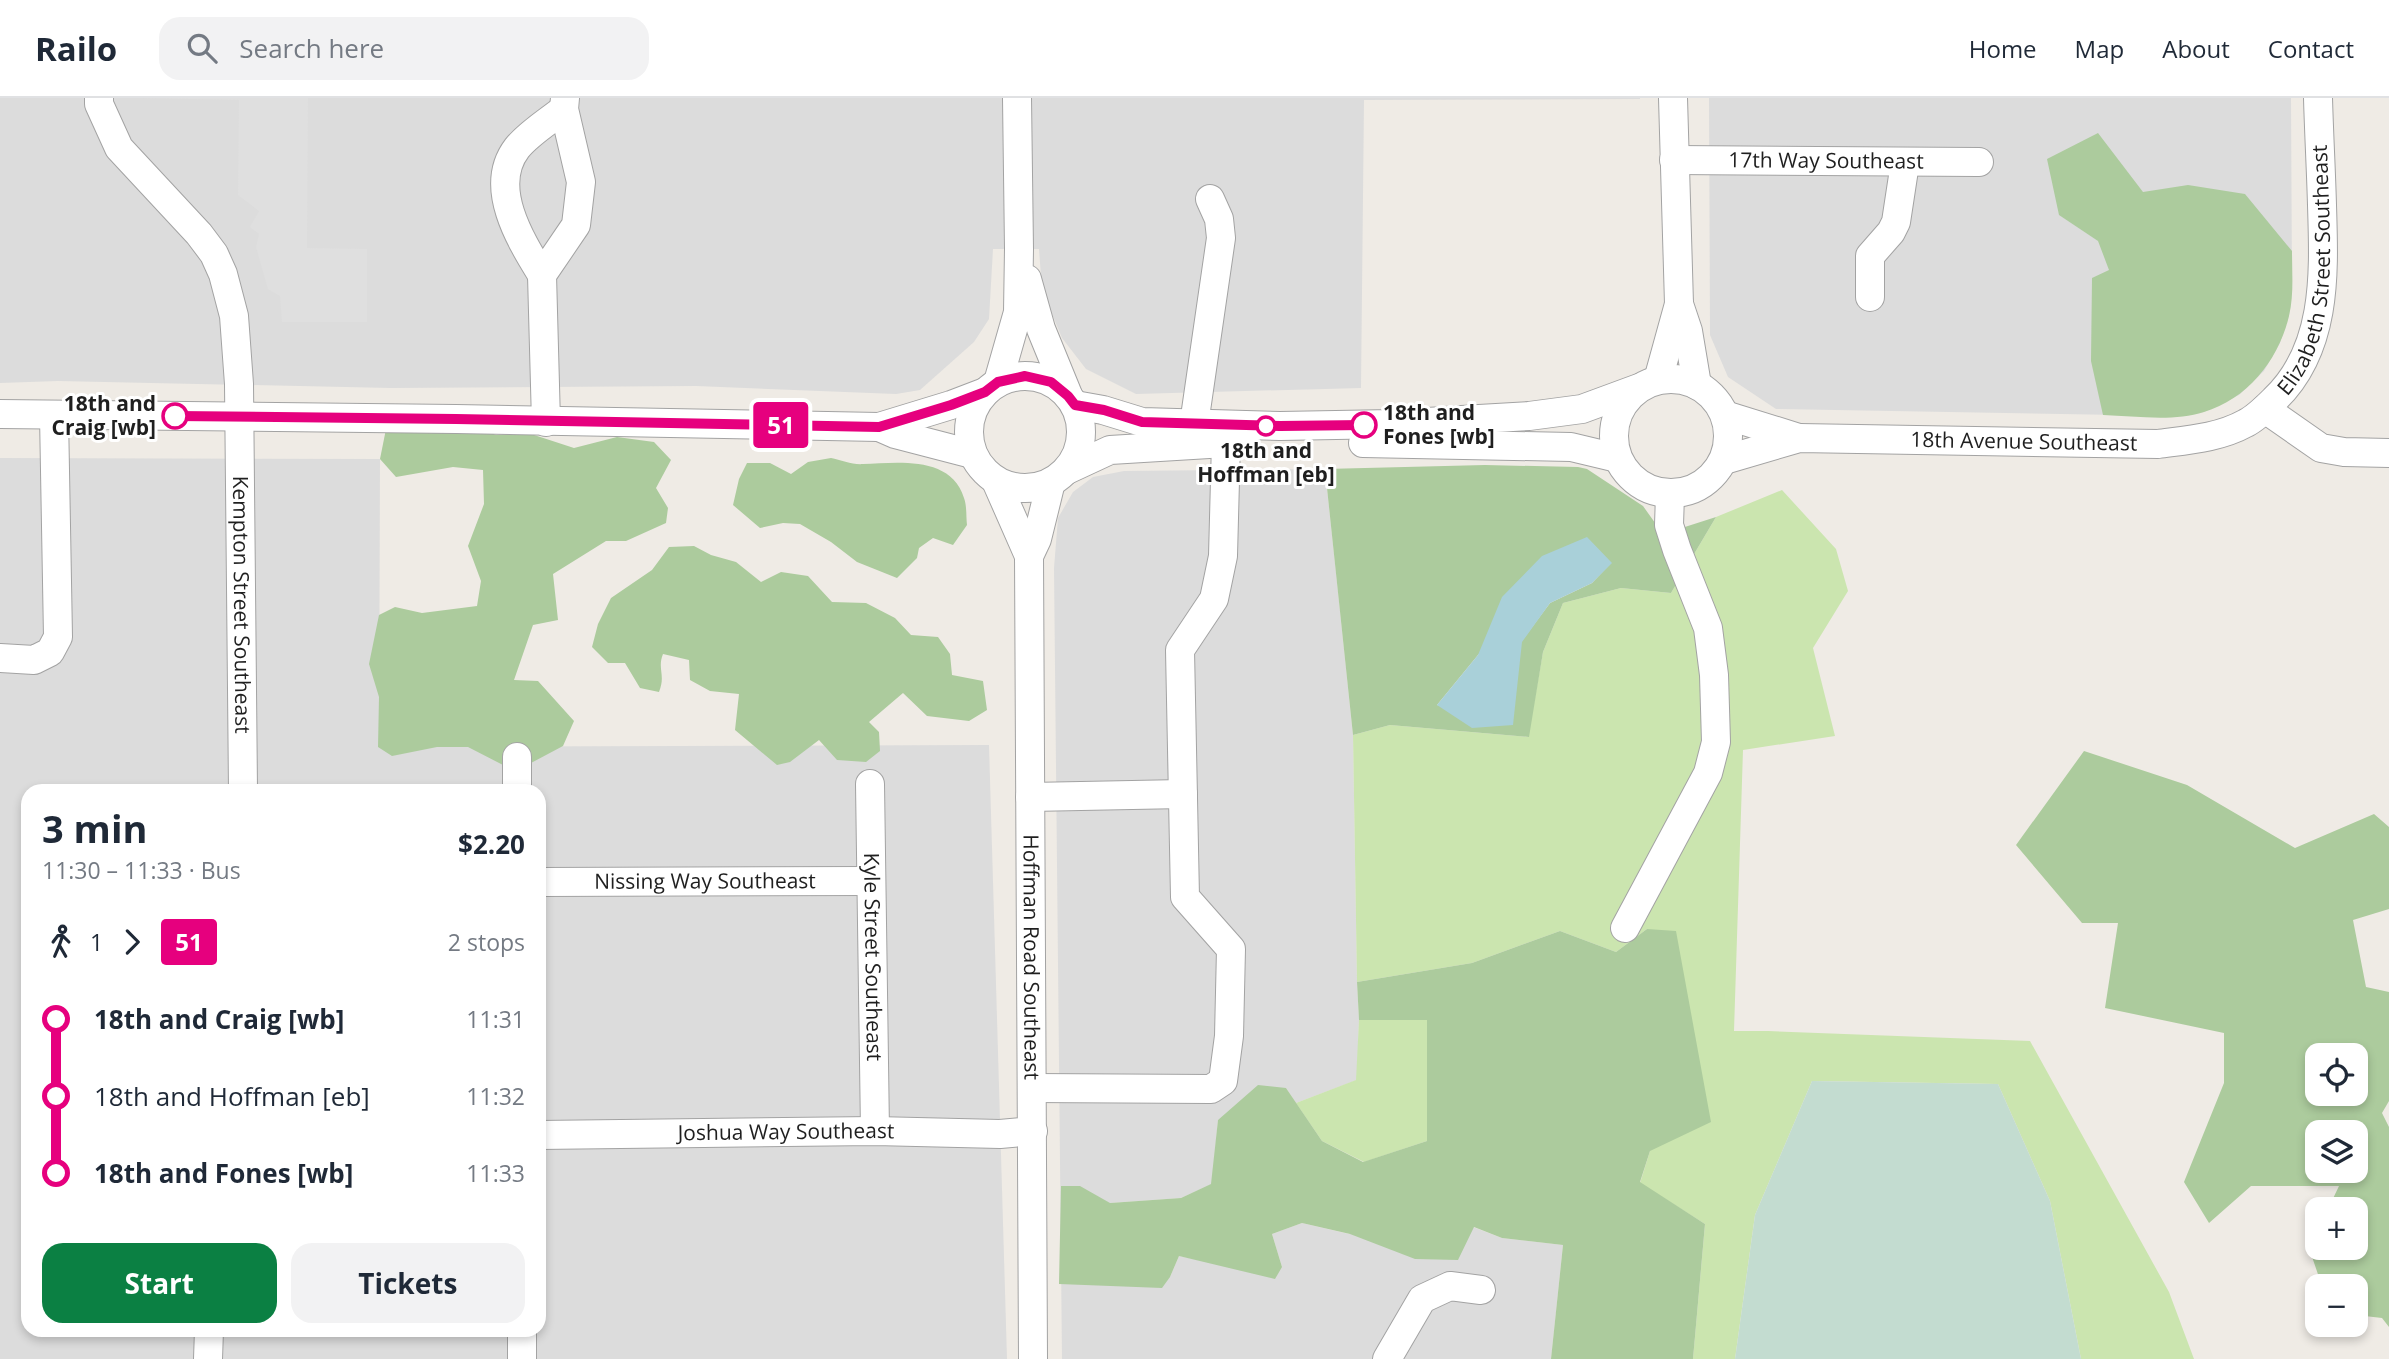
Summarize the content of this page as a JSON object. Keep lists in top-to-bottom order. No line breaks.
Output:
{"streets":{"street":["17th Way Southeast","Elizabeth Street Southeast","18th Avenue Southeast","Kempton Street Southeast","Nissing Way Southeast","Kyle Street Southeast","Hoffman Road Southeast","Joshua Way Southeast"]},"crossings":[["Elizabeth Street Southeast","18th Avenue Southeast"],["Nissing Way Southeast","Kyle Street Southeast"],["Kyle Street Southeast","Joshua Way Southeast"],["Hoffman Road Southeast","Joshua Way Southeast"]],"places":["18th and Craig [wb]","18th and Fones [wb]","18th and Hoffman [eb]"],"lines":["bus line 51"],"page":{"header":"Railo","search":"Search here","nav":["Home","Map","About","Contact"],"on_map":"51","heading":["3 min","11:30 – 11:33 · Bus","$2.20"],"legs":["1","51","2 stops"],"list":[{"name":"18th and Craig [wb]","value":"11:31"},{"name":"18th and Hoffman [eb]","value":"11:32"},{"name":"18th and Fones [wb]","value":"11:33"}],"map_buttons":["+","−"],"buttons":["Start","Tickets"]}}
